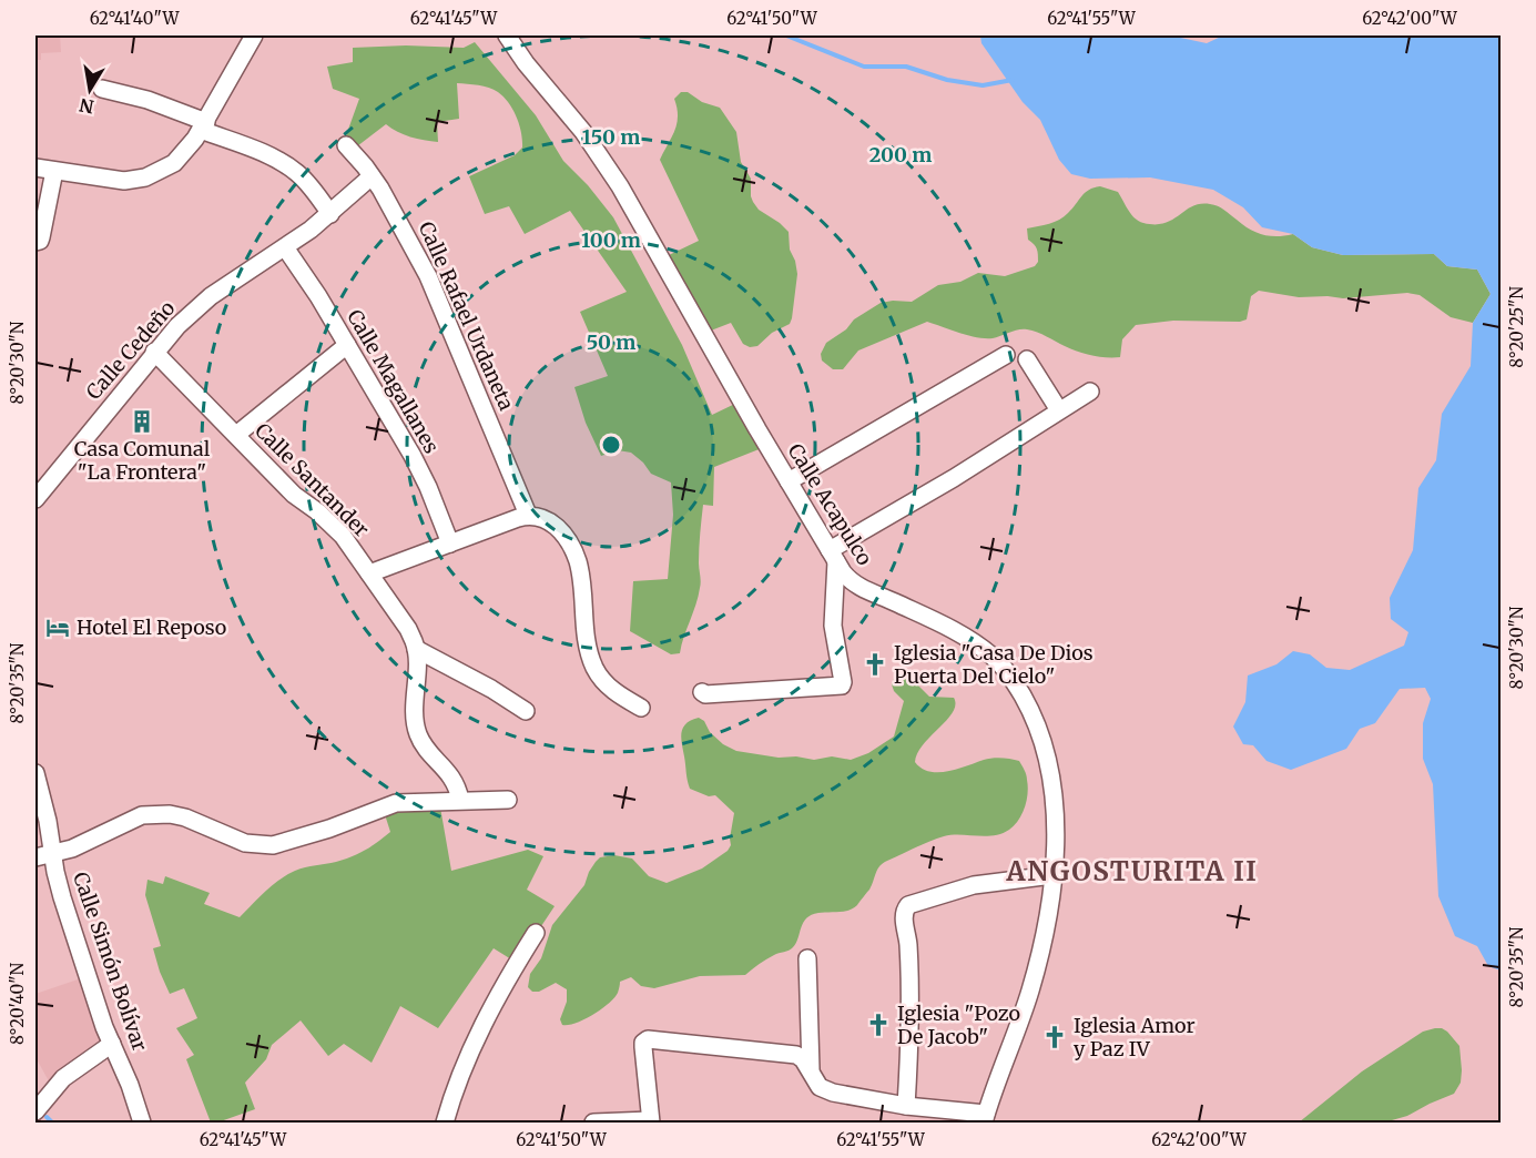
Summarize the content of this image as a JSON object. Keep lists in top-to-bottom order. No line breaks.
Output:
{"streets":{"street":["Calle Rafael Urdaneta","Calle Cedeño","Calle Magallanes","Calle Santander","Calle Acapulco","Calle Simón Bolívar"]},"crossings":[["Calle Rafael Urdaneta","Calle Cedeño"],["Calle Cedeño","Calle Magallanes"],["Calle Cedeño","Calle Santander"]],"districts":["ANGOSTURITA II"],"places":{"building":["Casa Comunal \"La Frontera\""],"hotel":["Hotel El Reposo"],"church":["Iglesia \"Casa De Dios Puerta Del Cielo\"","Iglesia \"Pozo De Jacob\"","Iglesia Amor y Paz IV"]},"north":"bottom","coordinates":["62°41'40\"W","62°41'45\"W","62°41'50\"W","62°41'55\"W","62°42'00\"W","8°20'25\"N","8°20'30\"N","8°20'35\"N","8°20'40\"N"],"rings":["150 m","200 m","100 m","50 m"]}
